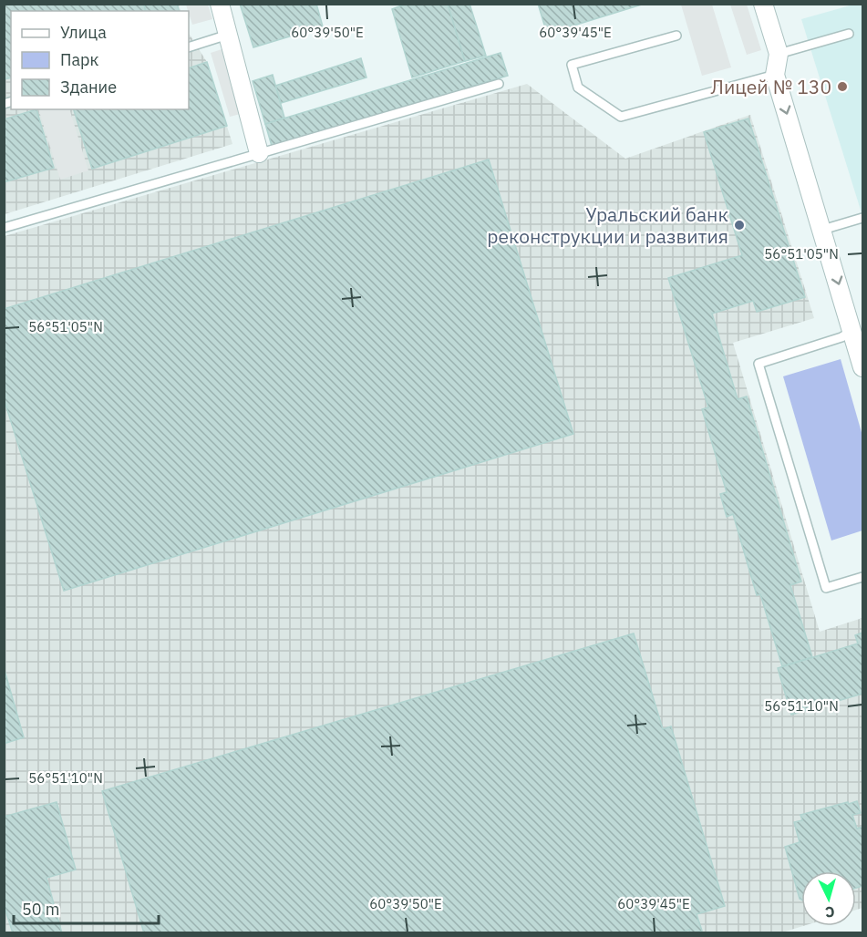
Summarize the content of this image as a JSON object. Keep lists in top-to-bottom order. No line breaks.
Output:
{"places":["Лицей № 130","Уральский банк реконструкции и развития"],"legend":["Улица","Парк","Здание"],"scale_bar":"50 m","north":"bottom","coordinates":["60°39'50\"E","60°39'45\"E","56°51'05\"N","56°51'10\"N"]}
